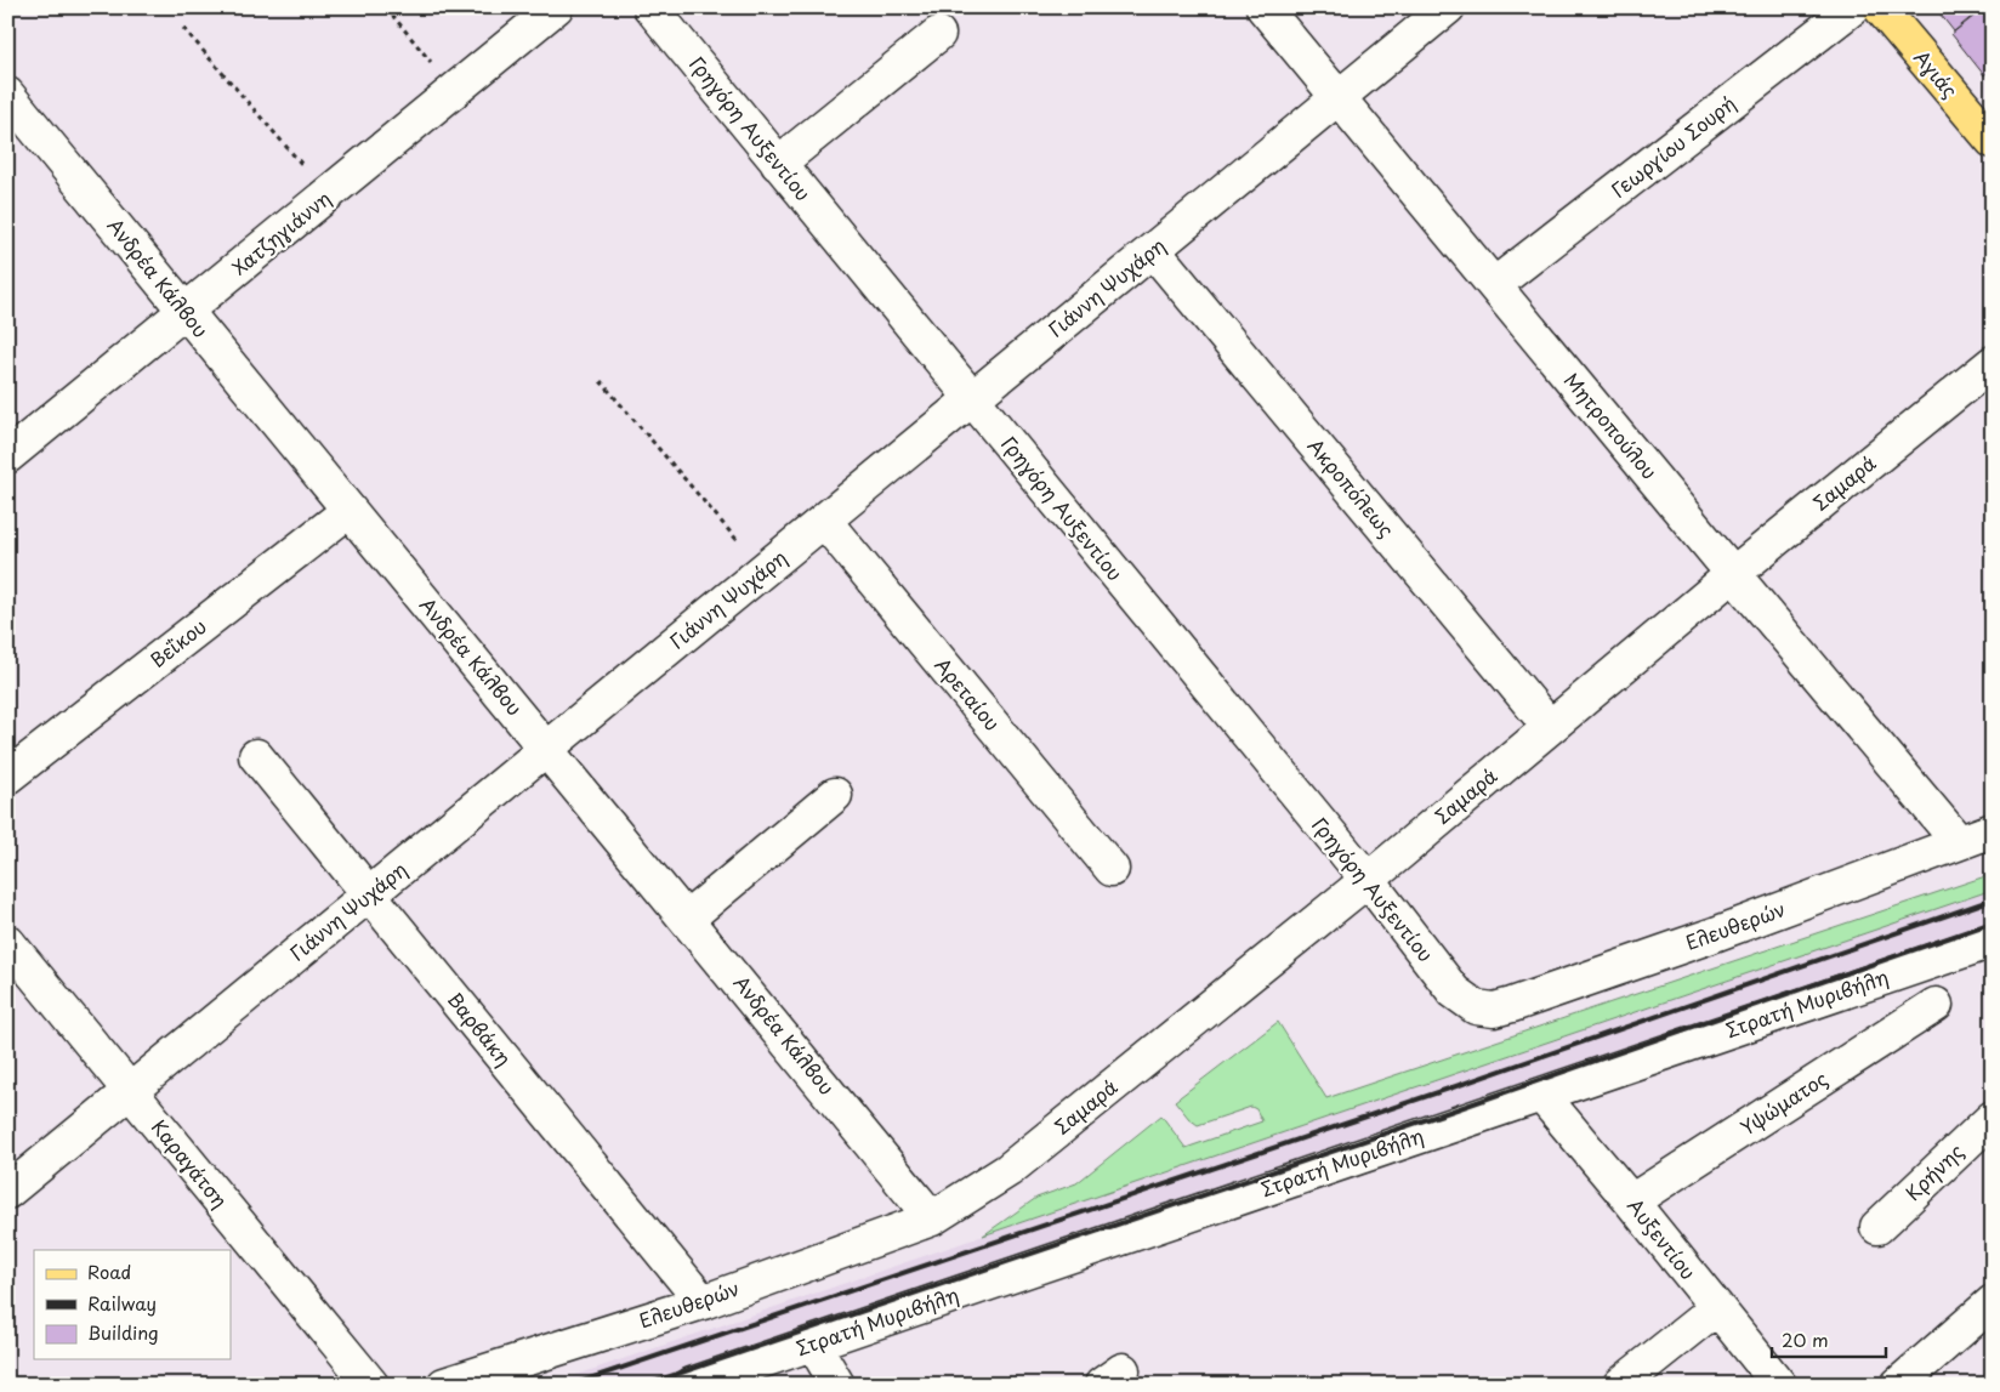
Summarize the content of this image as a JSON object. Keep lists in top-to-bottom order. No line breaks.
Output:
{"streets":{"main road":["Αγιάς"],"street":["Γρηγόρη Αυξεντίου","Γεωργίου Σουρή","Χατζηγιάννη","Ανδρέα Κάλβου","Γιάννη Ψυχάρη","Μητροπούλου","Σαμαρά","Ακροπόλεως","Βεΐκου","Αρεταίου","Ελευθερών","Στρατή Μυριβήλη","Βαρβάκη","Υψώματος","Καραγάτση","Κρήνης","Αυξεντίου"]},"crossings":[["Γρηγόρη Αυξεντίου","Γιάννη Ψυχάρη"],["Γρηγόρη Αυξεντίου","Σαμαρά"],["Γρηγόρη Αυξεντίου","Ελευθερών"],["Γεωργίου Σουρή","Μητροπούλου"],["Χατζηγιάννη","Ανδρέα Κάλβου"],["Ανδρέα Κάλβου","Γιάννη Ψυχάρη"],["Ανδρέα Κάλβου","Σαμαρά"],["Ανδρέα Κάλβου","Βεΐκου"],["Ανδρέα Κάλβου","Ελευθερών"],["Γιάννη Ψυχάρη","Μητροπούλου"],["Γιάννη Ψυχάρη","Ακροπόλεως"],["Γιάννη Ψυχάρη","Αρεταίου"],["Γιάννη Ψυχάρη","Βαρβάκη"],["Γιάννη Ψυχάρη","Καραγάτση"],["Μητροπούλου","Σαμαρά"],["Μητροπούλου","Ελευθερών"],["Σαμαρά","Ακροπόλεως"],["Σαμαρά","Ελευθερών"],["Ελευθερών","Βαρβάκη"],["Στρατή Μυριβήλη","Αυξεντίου"],["Υψώματος","Αυξεντίου"]],"legend":["Road","Railway","Building"],"scale_bar":"20 m"}
